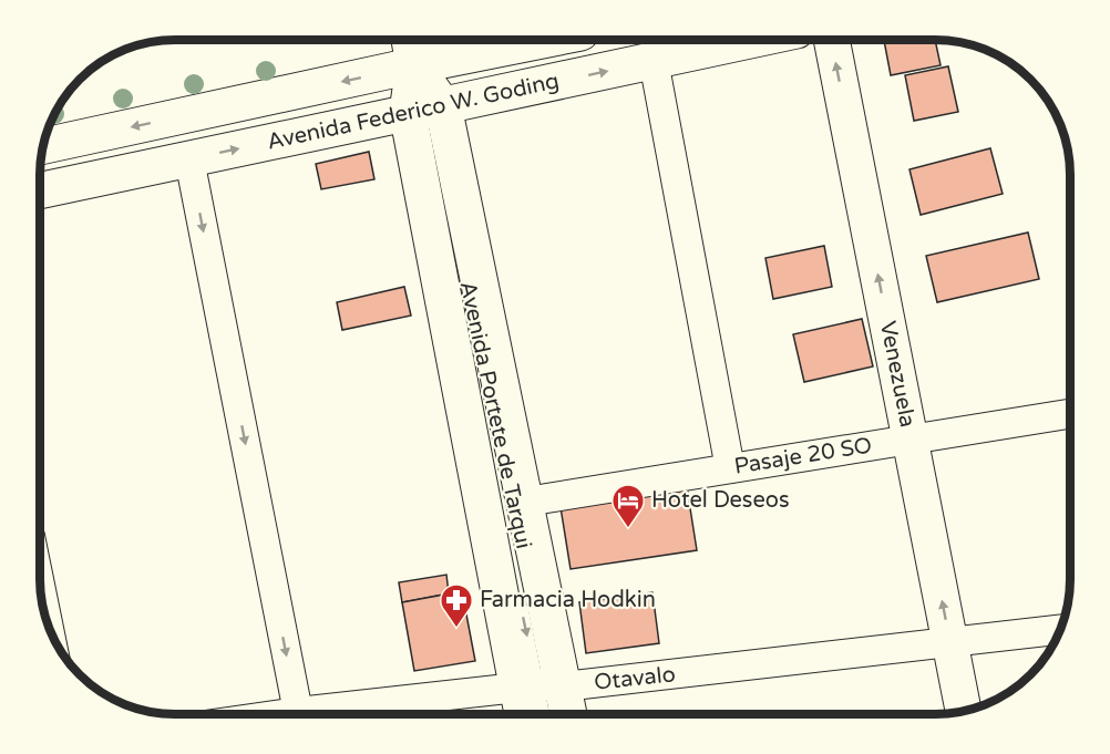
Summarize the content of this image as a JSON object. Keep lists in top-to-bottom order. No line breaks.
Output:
{"streets":{"main road":["Avenida Federico W. Goding","Avenida Portete de Tarqui"],"street":["Venezuela","Pasaje 20 SO","Otavalo"]},"crossings":[["Avenida Federico W. Goding","Avenida Portete de Tarqui"],["Venezuela","Pasaje 20 SO"],["Venezuela","Otavalo"],["Avenida Portete de Tarqui","Pasaje 20 SO"],["Avenida Portete de Tarqui","Otavalo"]],"places":{"hotel":["Hotel Deseos"],"pharmacy":["Farmacia Hodkin"]}}
